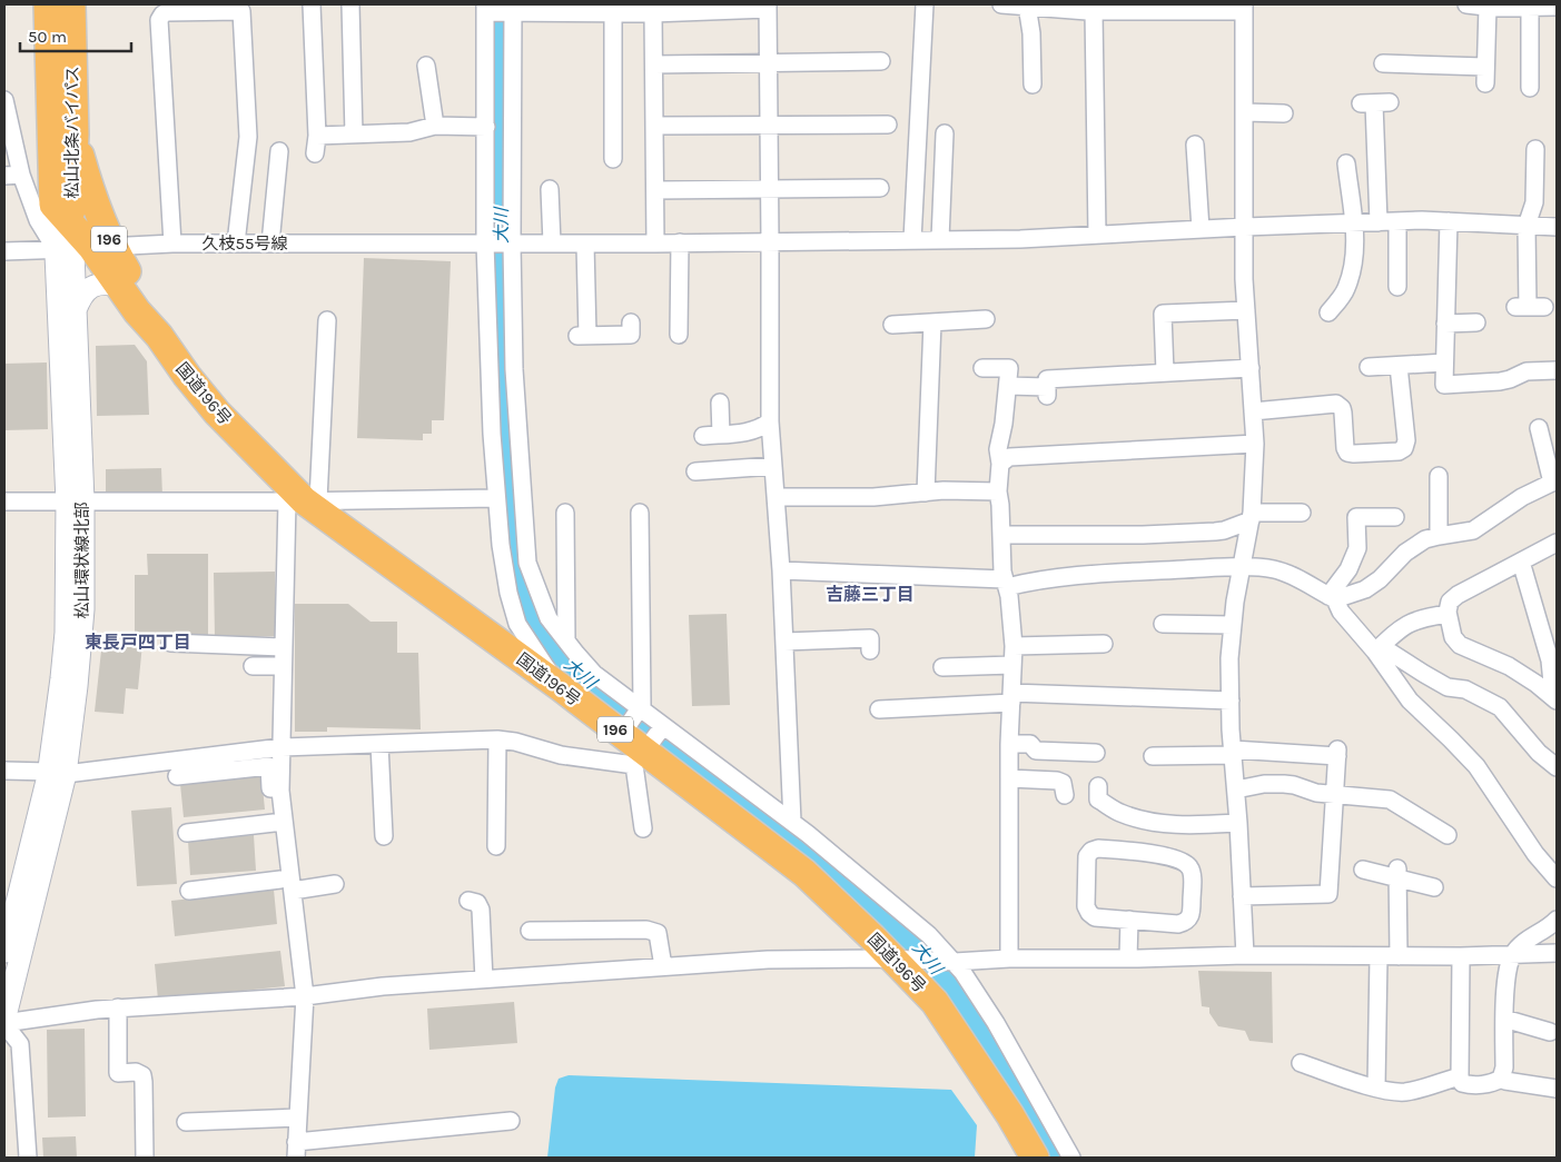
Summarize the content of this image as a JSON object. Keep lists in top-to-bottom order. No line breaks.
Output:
{"streets":{"highway":["松山北条バイパス","196","国道196号"],"street":["久枝55号線","松山環状線北部"]},"crossings":[["松山北条バイパス","久枝55号線"],["松山北条バイパス","国道196号"],["松山北条バイパス","松山環状線北部"],["久枝55号線","国道196号"],["久枝55号線","松山環状線北部"],["国道196号","松山環状線北部"]],"districts":["吉藤三丁目","東長戸四丁目"],"water":["大川"],"scale_bar":"50 m"}
